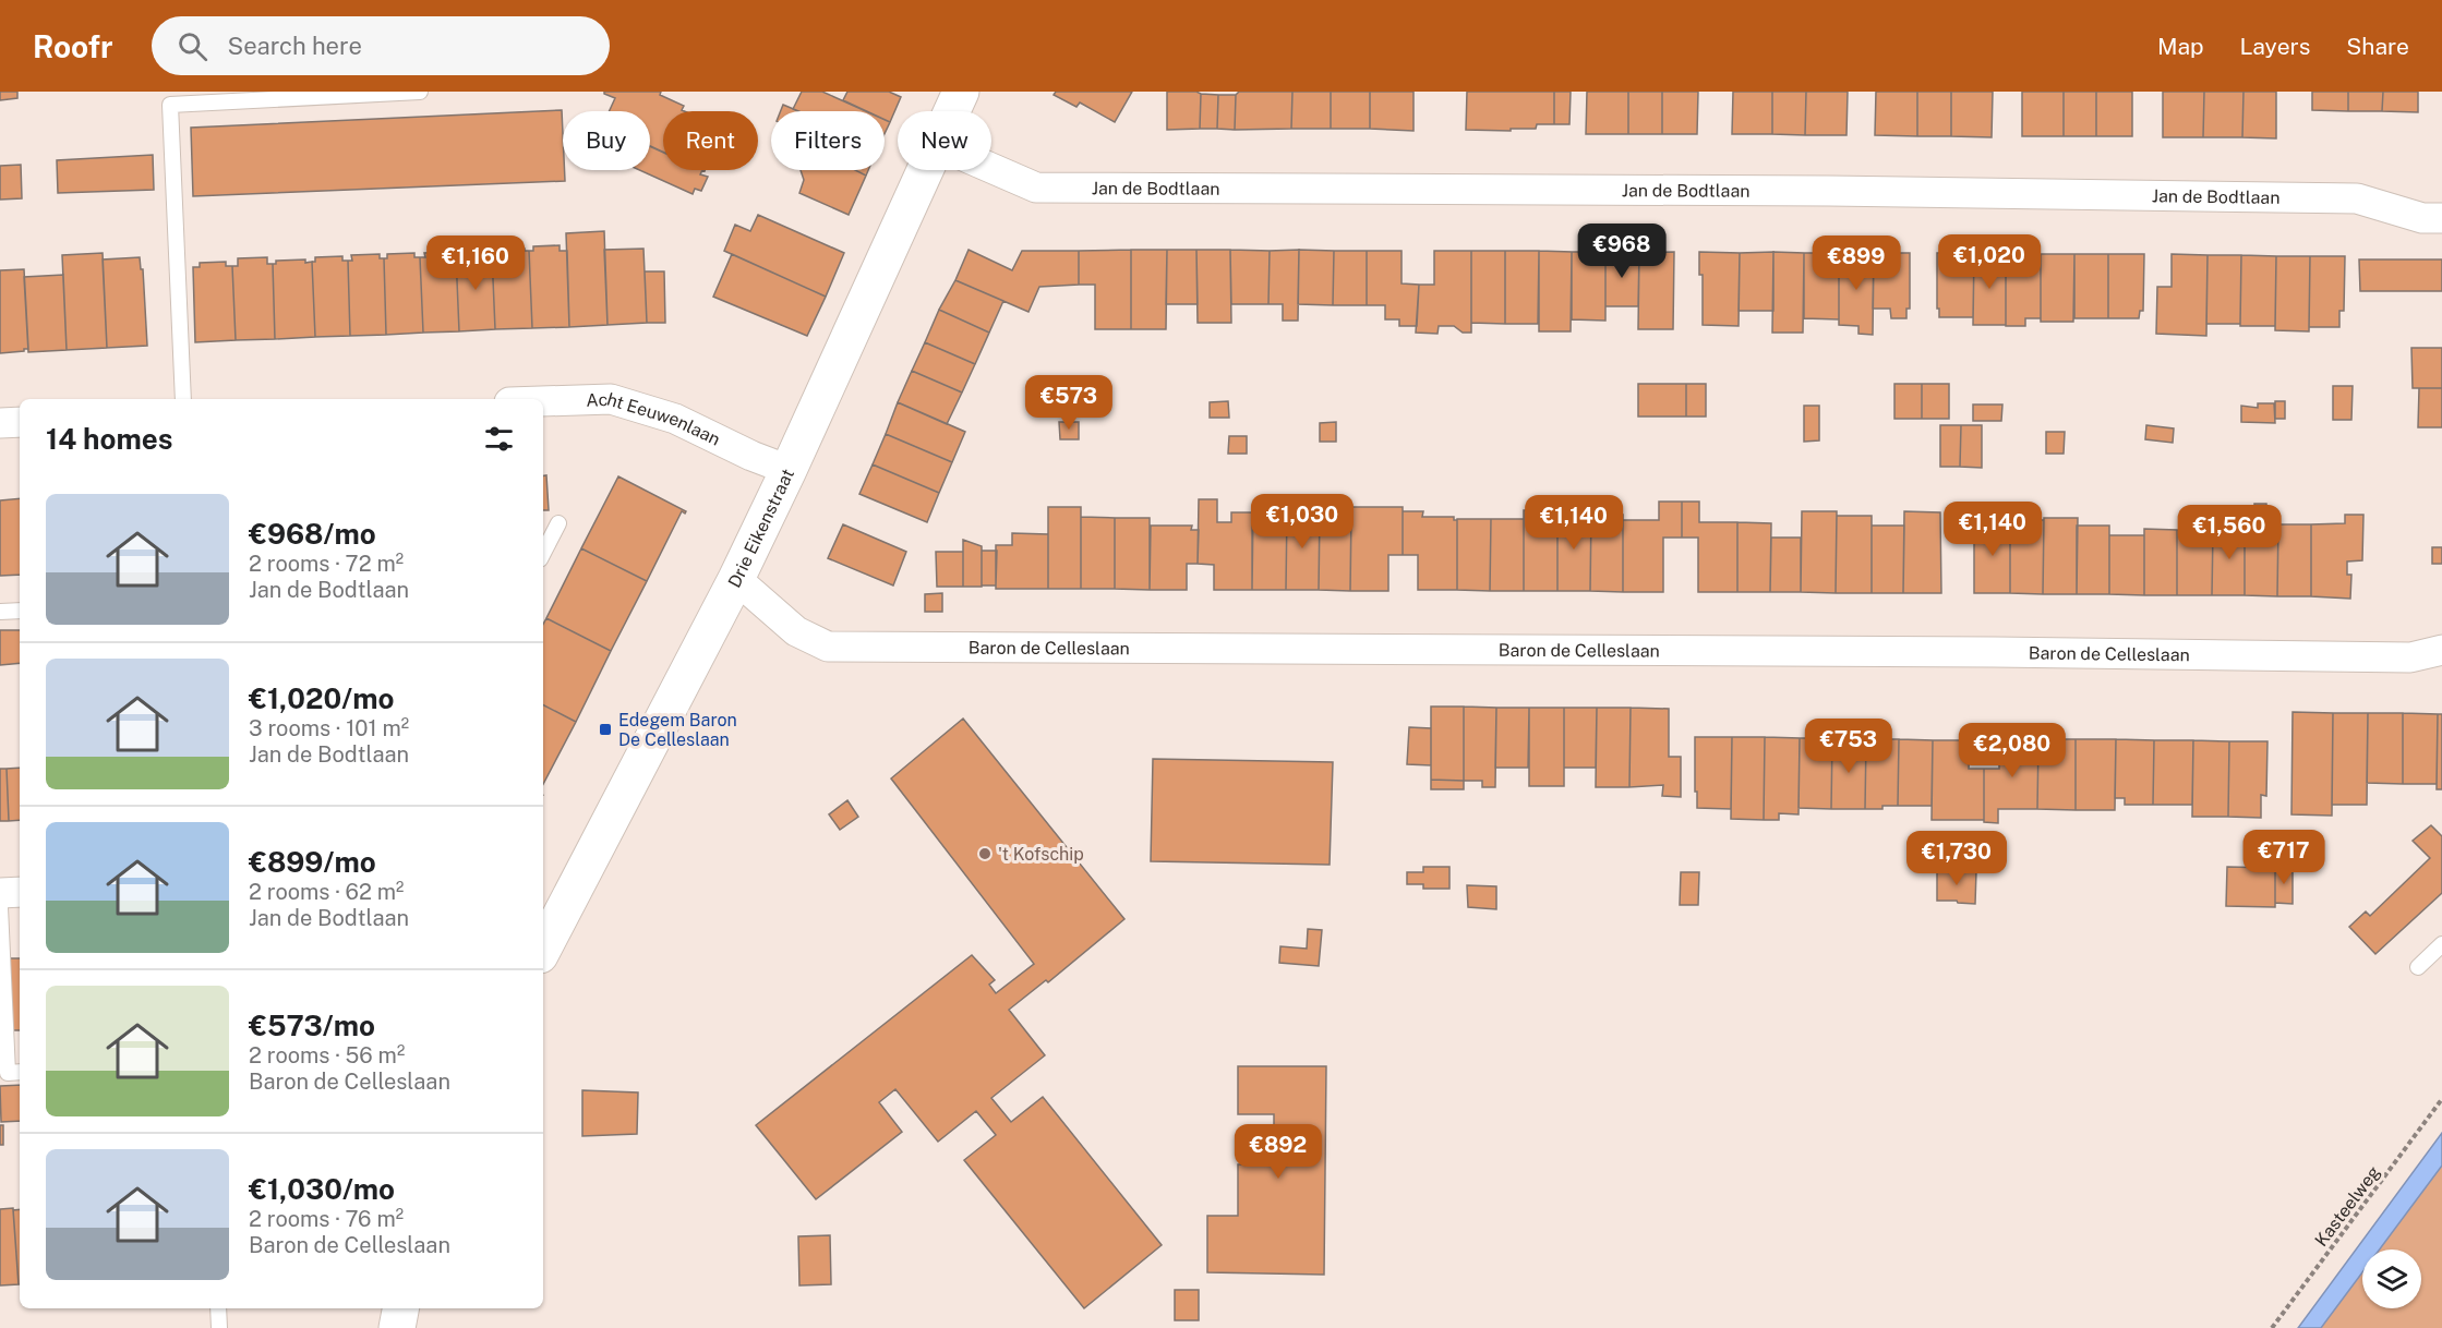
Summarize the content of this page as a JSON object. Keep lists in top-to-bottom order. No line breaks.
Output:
{"streets":{"street":["Jan de Bodtlaan","Acht Eeuwenlaan","Drie Eikenstraat","Baron de Celleslaan"],"path":["Kasteelweg"]},"crossings":[["Acht Eeuwenlaan","Drie Eikenstraat"],["Drie Eikenstraat","Baron de Celleslaan"]],"places":{"transit":["Edegem Baron De Celleslaan"],"other":["'t Kofschip"]},"page":{"header":"Roofr","search":"Search here","nav":["Map","Layers","Share"],"chip":["Buy","Rent","Filters","New"],"price":["€968","€1,020","€1,160","€899","€573","€1,030","€1,140","€1,140","€1,560","€753","€2,080","€717","€1,730","€892"],"heading":"14 homes","list":[{"name":"€968/mo","note":"2 rooms · 72 m² · Jan de Bodtlaan"},{"name":"€1,020/mo","note":"3 rooms · 101 m² · Jan de Bodtlaan"},{"name":"€899/mo","note":"2 rooms · 62 m² · Jan de Bodtlaan"},{"name":"€573/mo","note":"2 rooms · 56 m² · Baron de Celleslaan"},{"name":"€1,030/mo","note":"2 rooms · 76 m² · Baron de Celleslaan"}]}}
